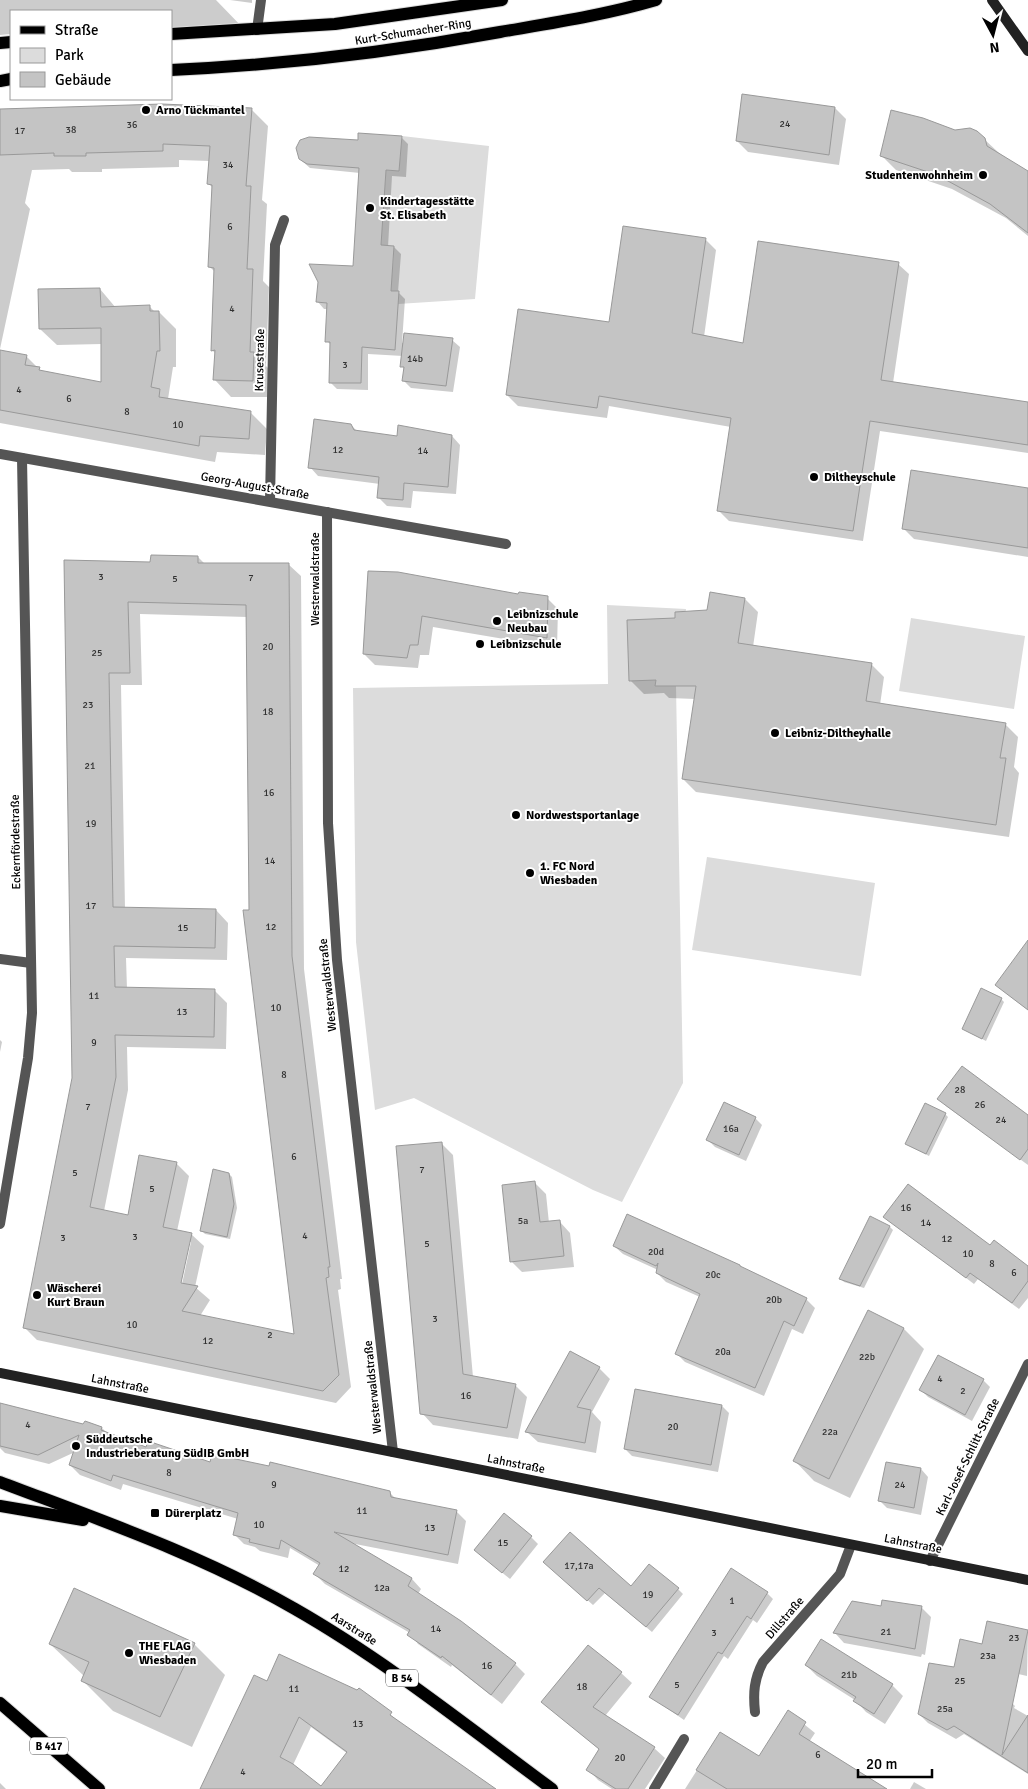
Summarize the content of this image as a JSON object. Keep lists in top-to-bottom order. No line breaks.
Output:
{"streets":{"main road":["Kurt-Schumacher-Ring","Aarstraße","B 54","B 417"],"street":["Krusestraße","Georg-August-Straße","Westerwaldstraße","Eckernfördestraße","Lahnstraße","Karl-Josef-Schlitt-Straße","Dillstraße"]},"crossings":[["Krusestraße","Georg-August-Straße"],["Georg-August-Straße","Westerwaldstraße"],["Georg-August-Straße","Eckernfördestraße"],["Westerwaldstraße","Lahnstraße"],["Lahnstraße","Karl-Josef-Schlitt-Straße"],["Lahnstraße","Dillstraße"]],"places":{"other":["Arno Tückmantel","Studentenwohnheim","Kindertagesstätte St. Elisabeth","Diltheyschule","Leibnizschule Neubau","Leibnizschule","Leibniz-Diltheyhalle","Nordwestsportanlage","1. FC Nord Wiesbaden","Wäscherei Kurt Braun","Süddeutsche Industrieberatung SüdIB GmbH","THE FLAG Wiesbaden"],"transit":["Dürerplatz"]},"house_numbers":["24","36","38","17","34","6","4","14b","3","4","6","8","10","12","14","3","7","5","20","25","23","18","21","16","19","14","17","12","15","11","10","13","9","8","28","26","7","24","16a","6","7","5","5","16","5a","14","4","3","3","12","5","20d","10","8","6","20c","20b","3","10","2","12","20a","22b","4","2","16","4","20","22a","8","9","24","11","10","13","15","17,17a","12","12a","19","1","14","21","3","23","23a","16","21b","25","5","18","11","25a","13","6","20","4"],"legend":["Straße","Park","Gebäude"],"scale_bar":"20 m","north":"bottom"}
